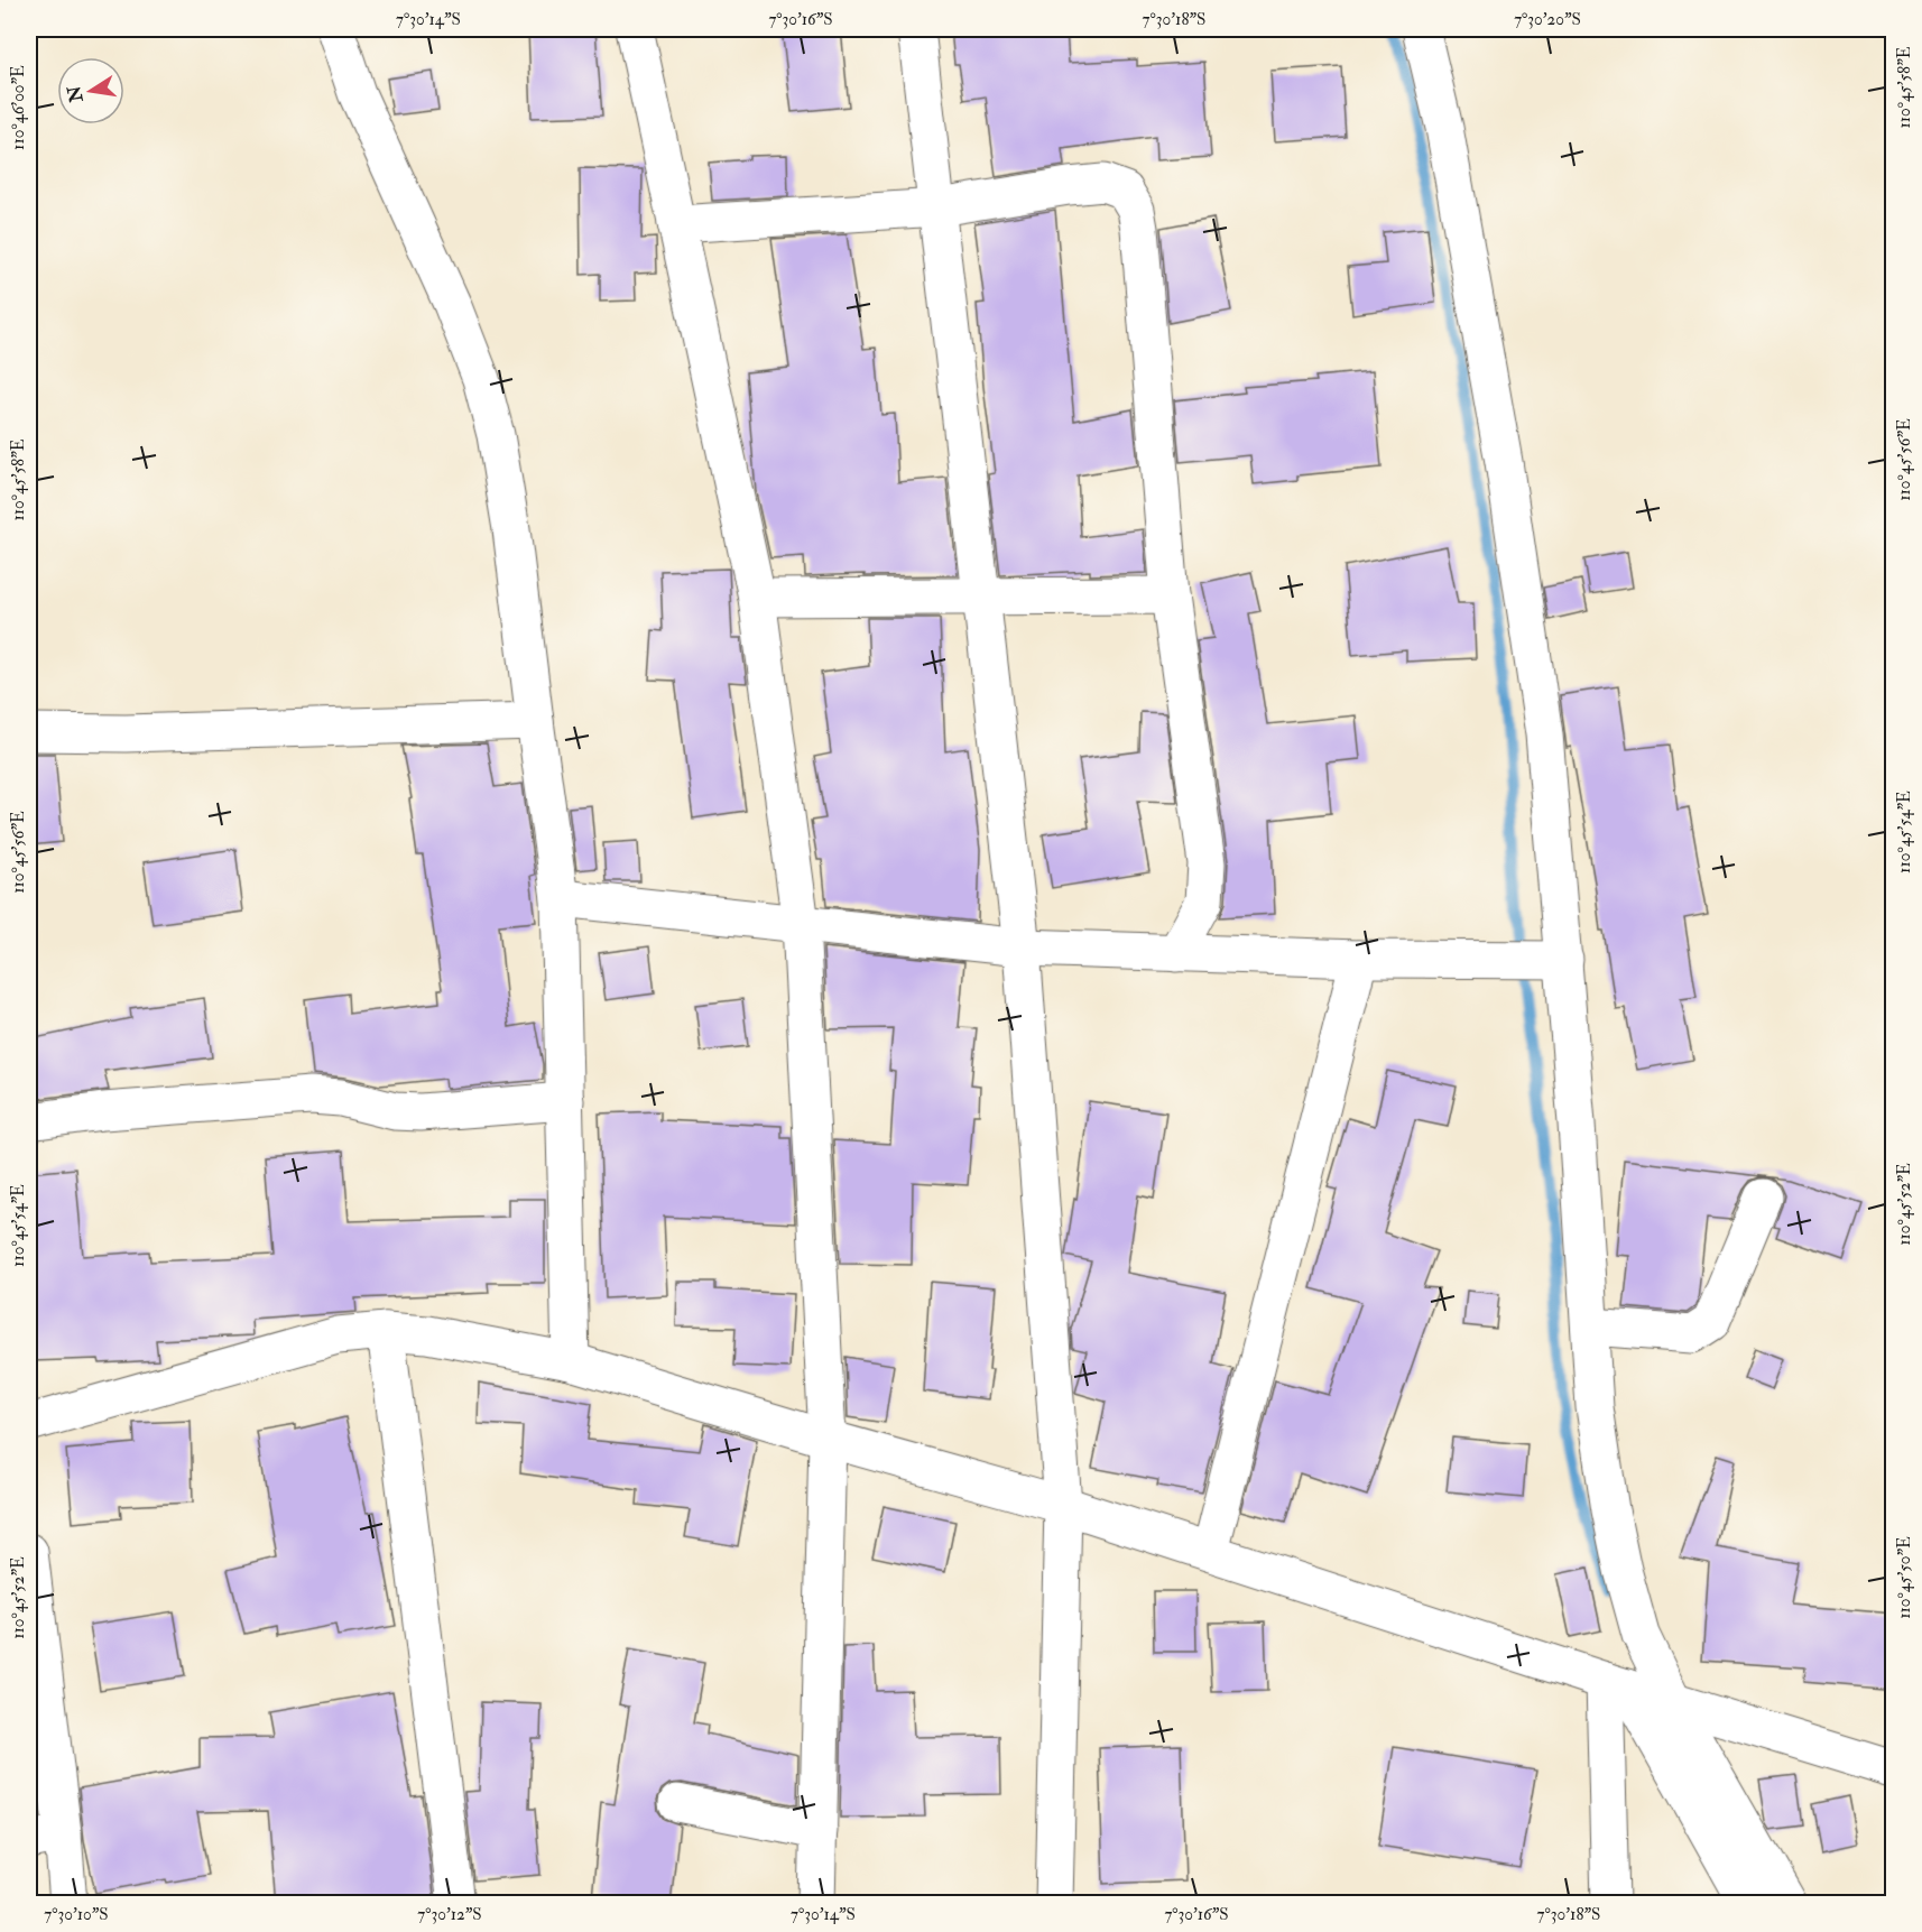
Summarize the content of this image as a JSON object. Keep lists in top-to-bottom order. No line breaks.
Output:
{"north":"left","coordinates":["7°30'14\"S","7°30'16\"S","7°30'18\"S","7°30'20\"S","110°45'58\"E","110°46'00\"E","110°45'56\"E","110°45'54\"E","110°45'52\"E","110°45'50\"E","7°30'10\"S","7°30'12\"S"]}
